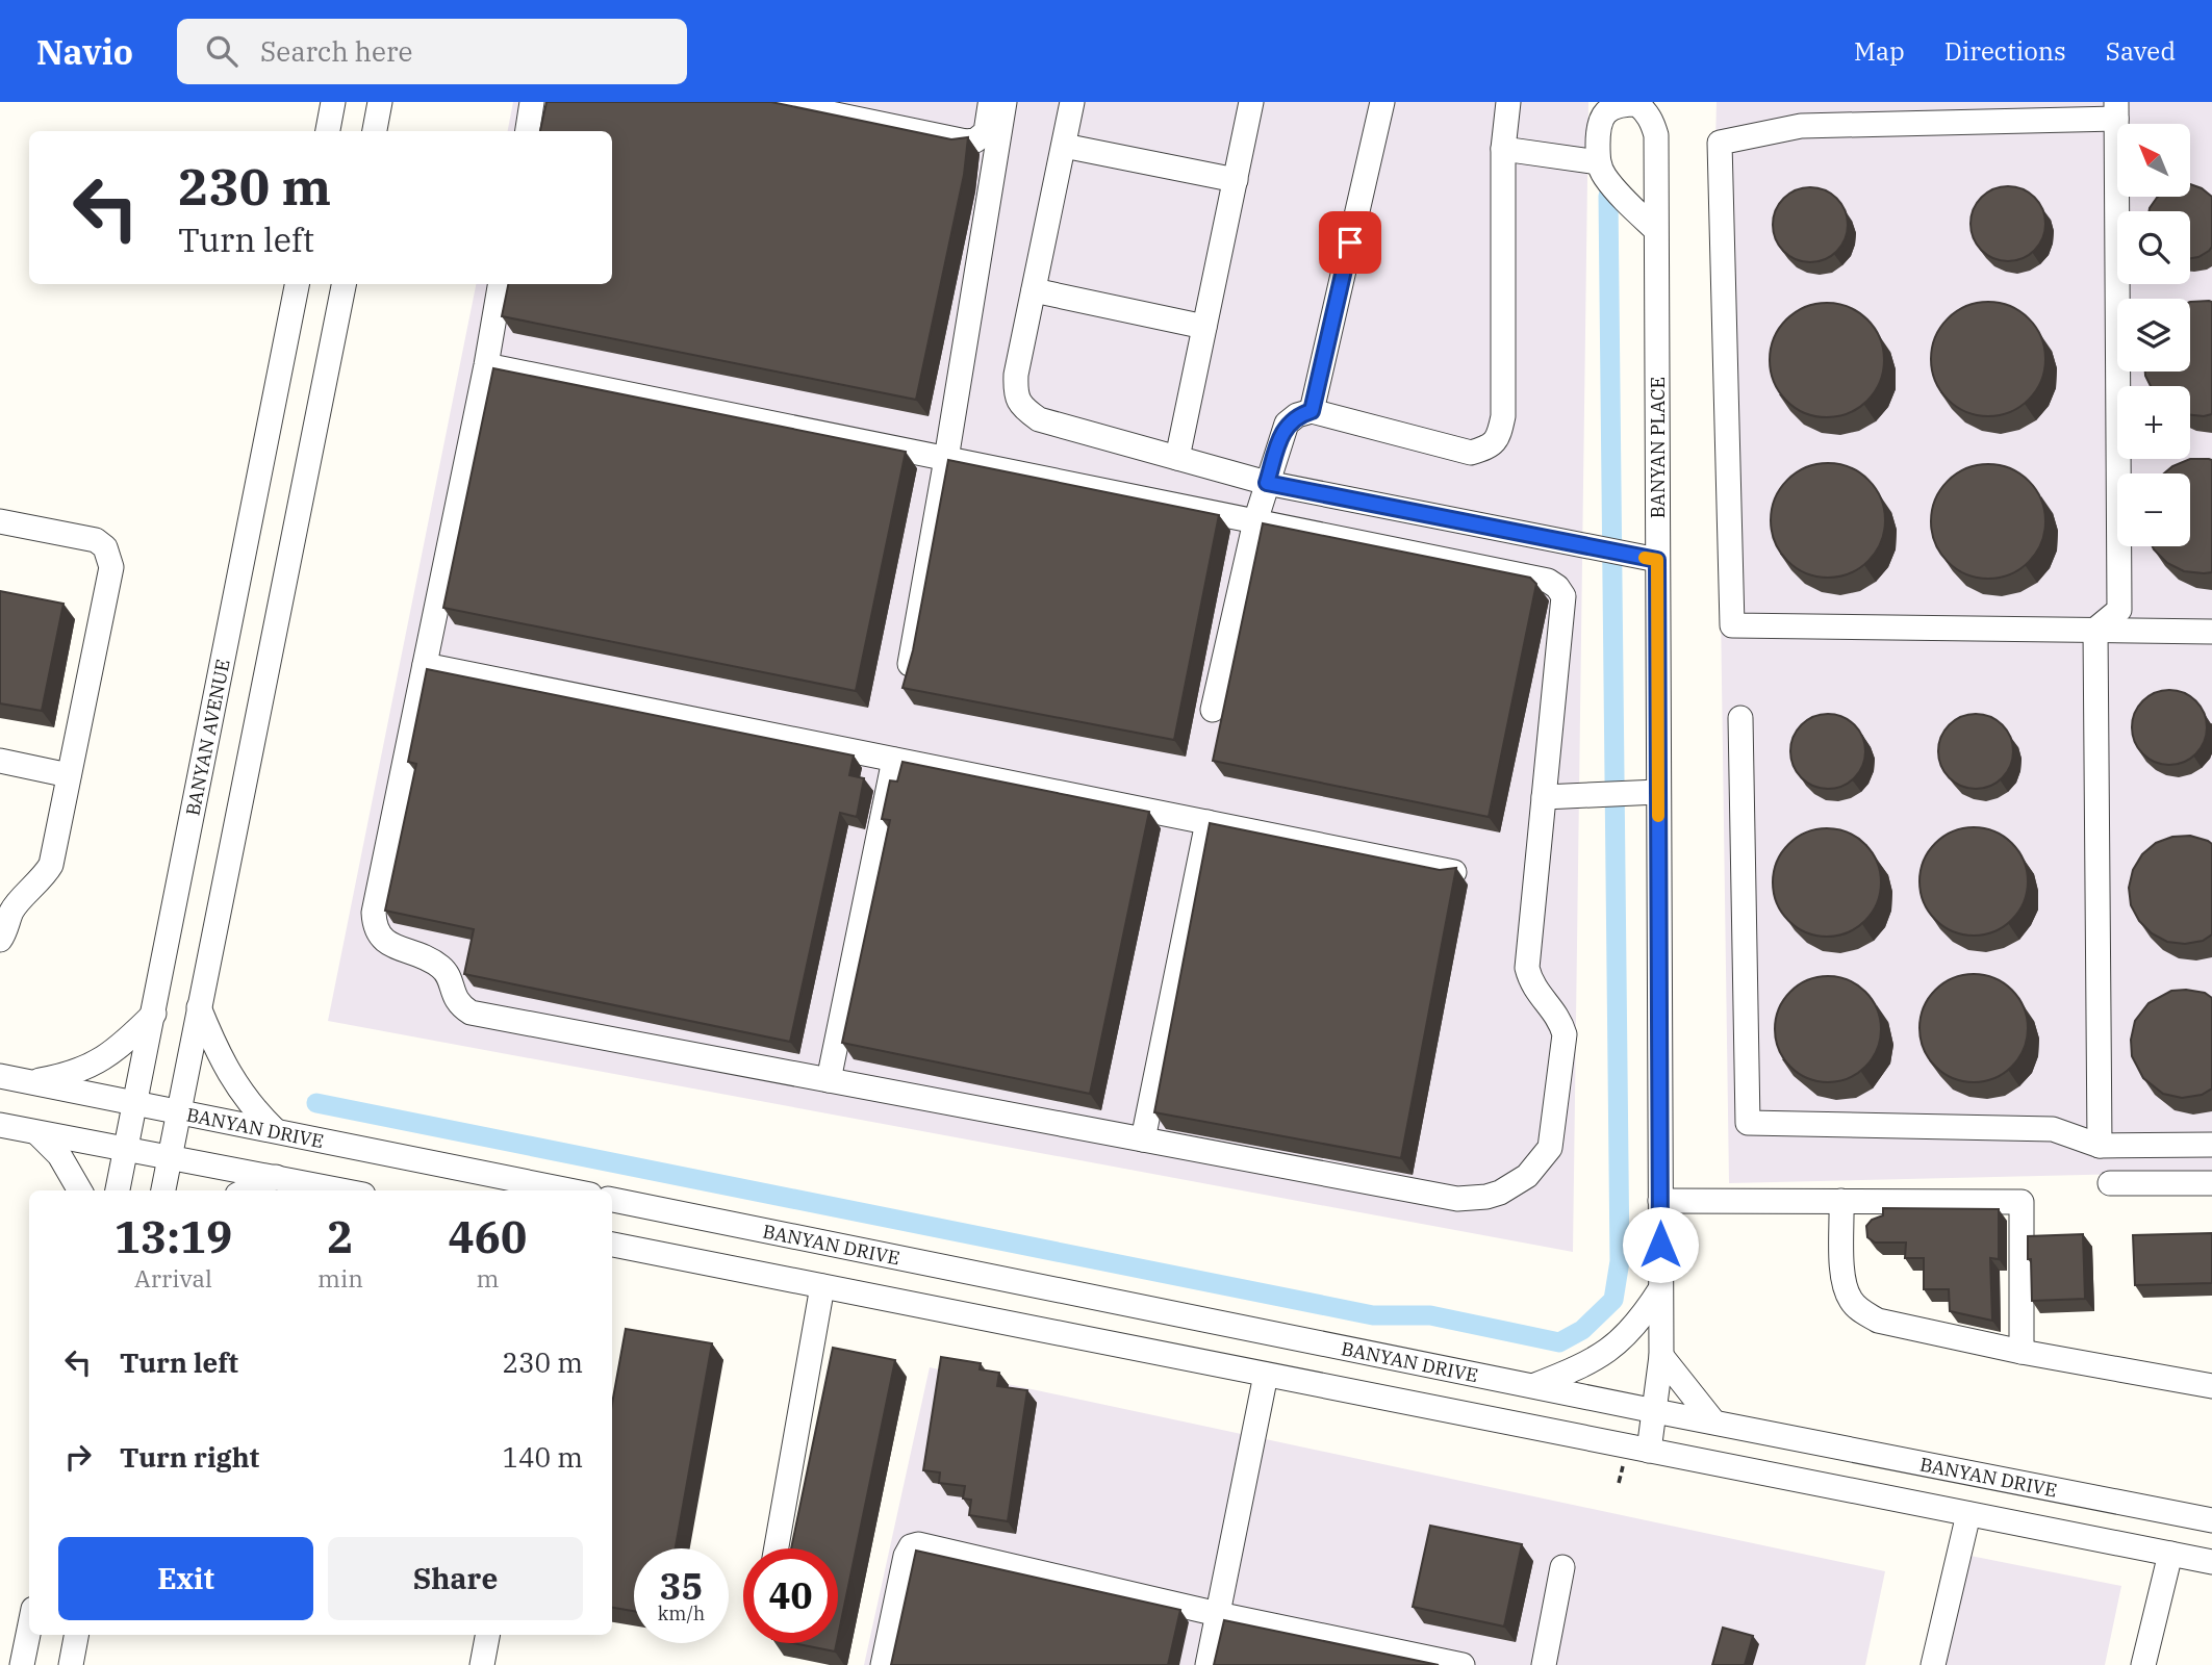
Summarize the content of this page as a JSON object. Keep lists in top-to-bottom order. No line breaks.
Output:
{"streets":{"street":["BANYAN PLACE","BANYAN AVENUE","BANYAN DRIVE"]},"crossings":[["BANYAN PLACE","BANYAN DRIVE"],["BANYAN AVENUE","BANYAN DRIVE"]],"north":"top left","page":{"header":"Navio","search":"Search here","nav":["Map","Directions","Saved"],"map_buttons":["+","−"],"turn":["230 m","Turn left"],"eta":["13:19","Arrival","2","min","460","m"],"list":[{"name":"Turn left","value":"230 m"},{"name":"Turn right","value":"140 m"}],"buttons":["Exit","Share"],"speed":"35 km/h","limit":"40"}}
